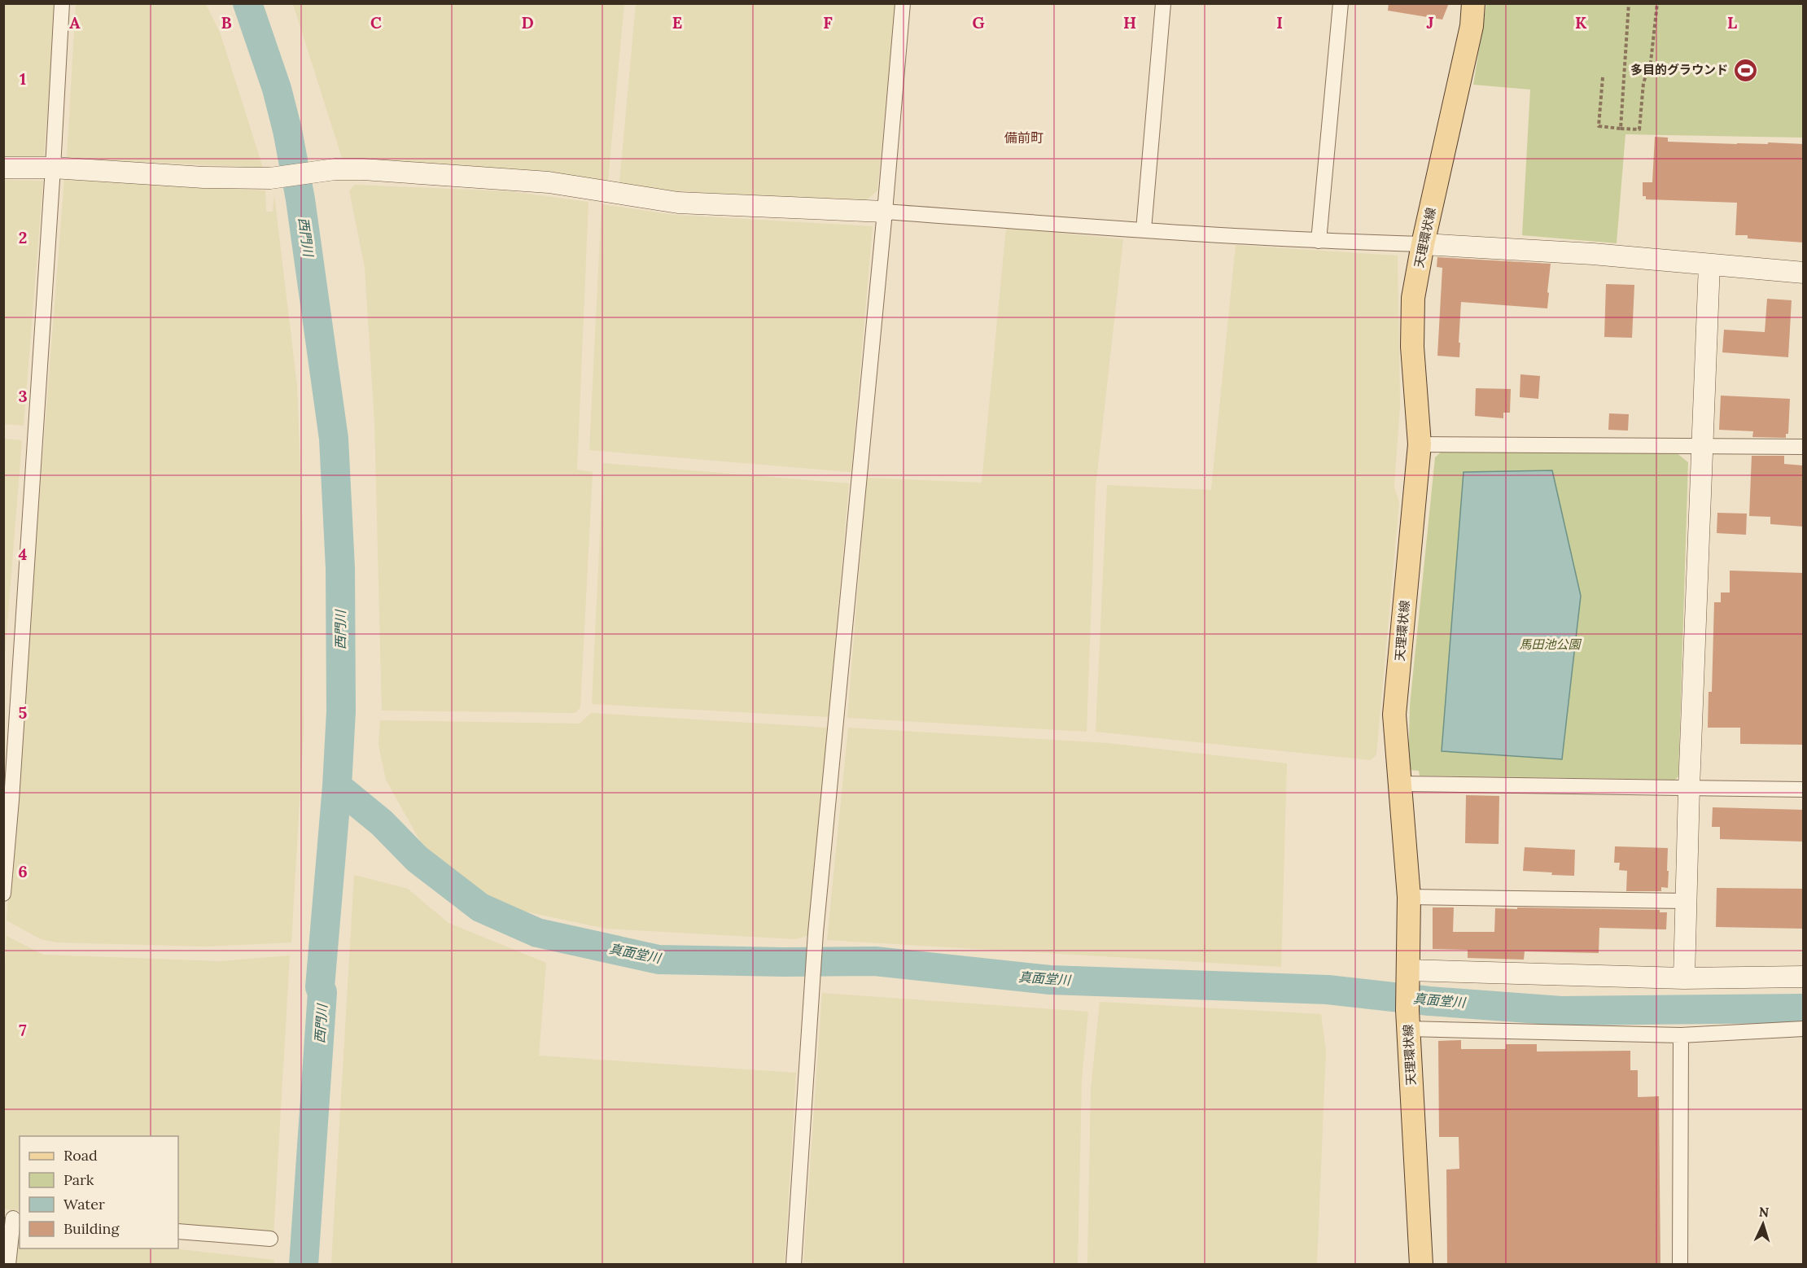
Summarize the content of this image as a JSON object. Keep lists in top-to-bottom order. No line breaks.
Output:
{"streets":{"main road":["天理環状線"]},"districts":["備前町"],"water":["西門川","真面堂川"],"parks":["馬田池公園"],"places":{"sports":["多目的グラウンド"]},"legend":["Road","Park","Water","Building"],"north":"top","grid":{"columns":["A","B","C","D","E","F","G","H","I","J","K","L"],"rows":["1","2","3","4","5","6","7"]}}
